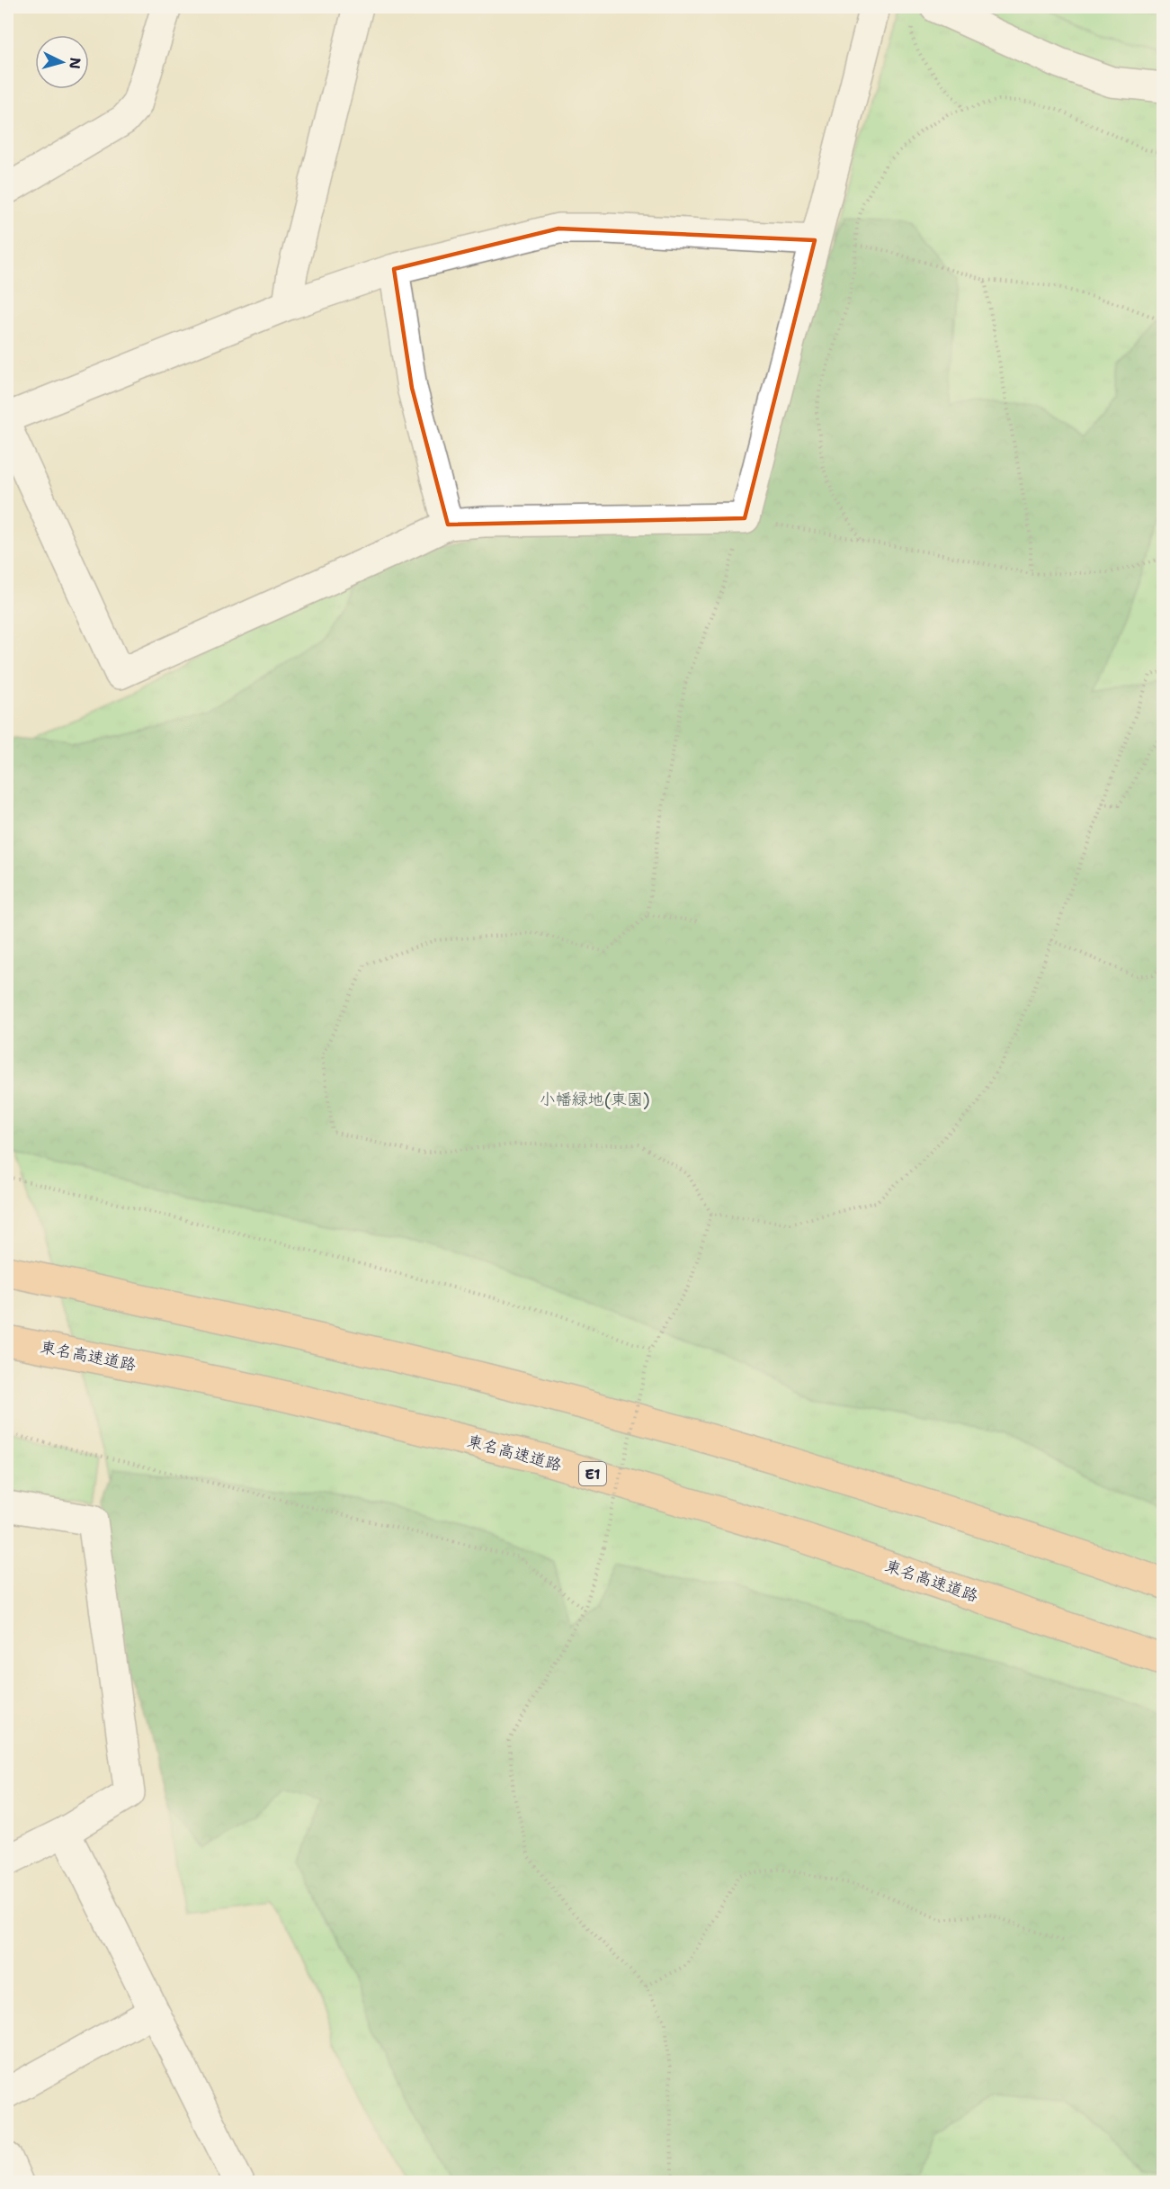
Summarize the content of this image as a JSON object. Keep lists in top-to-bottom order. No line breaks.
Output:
{"streets":{"highway":["東名高速道路","E1"]},"parks":["小幡緑地(東園)"],"north":"right"}
